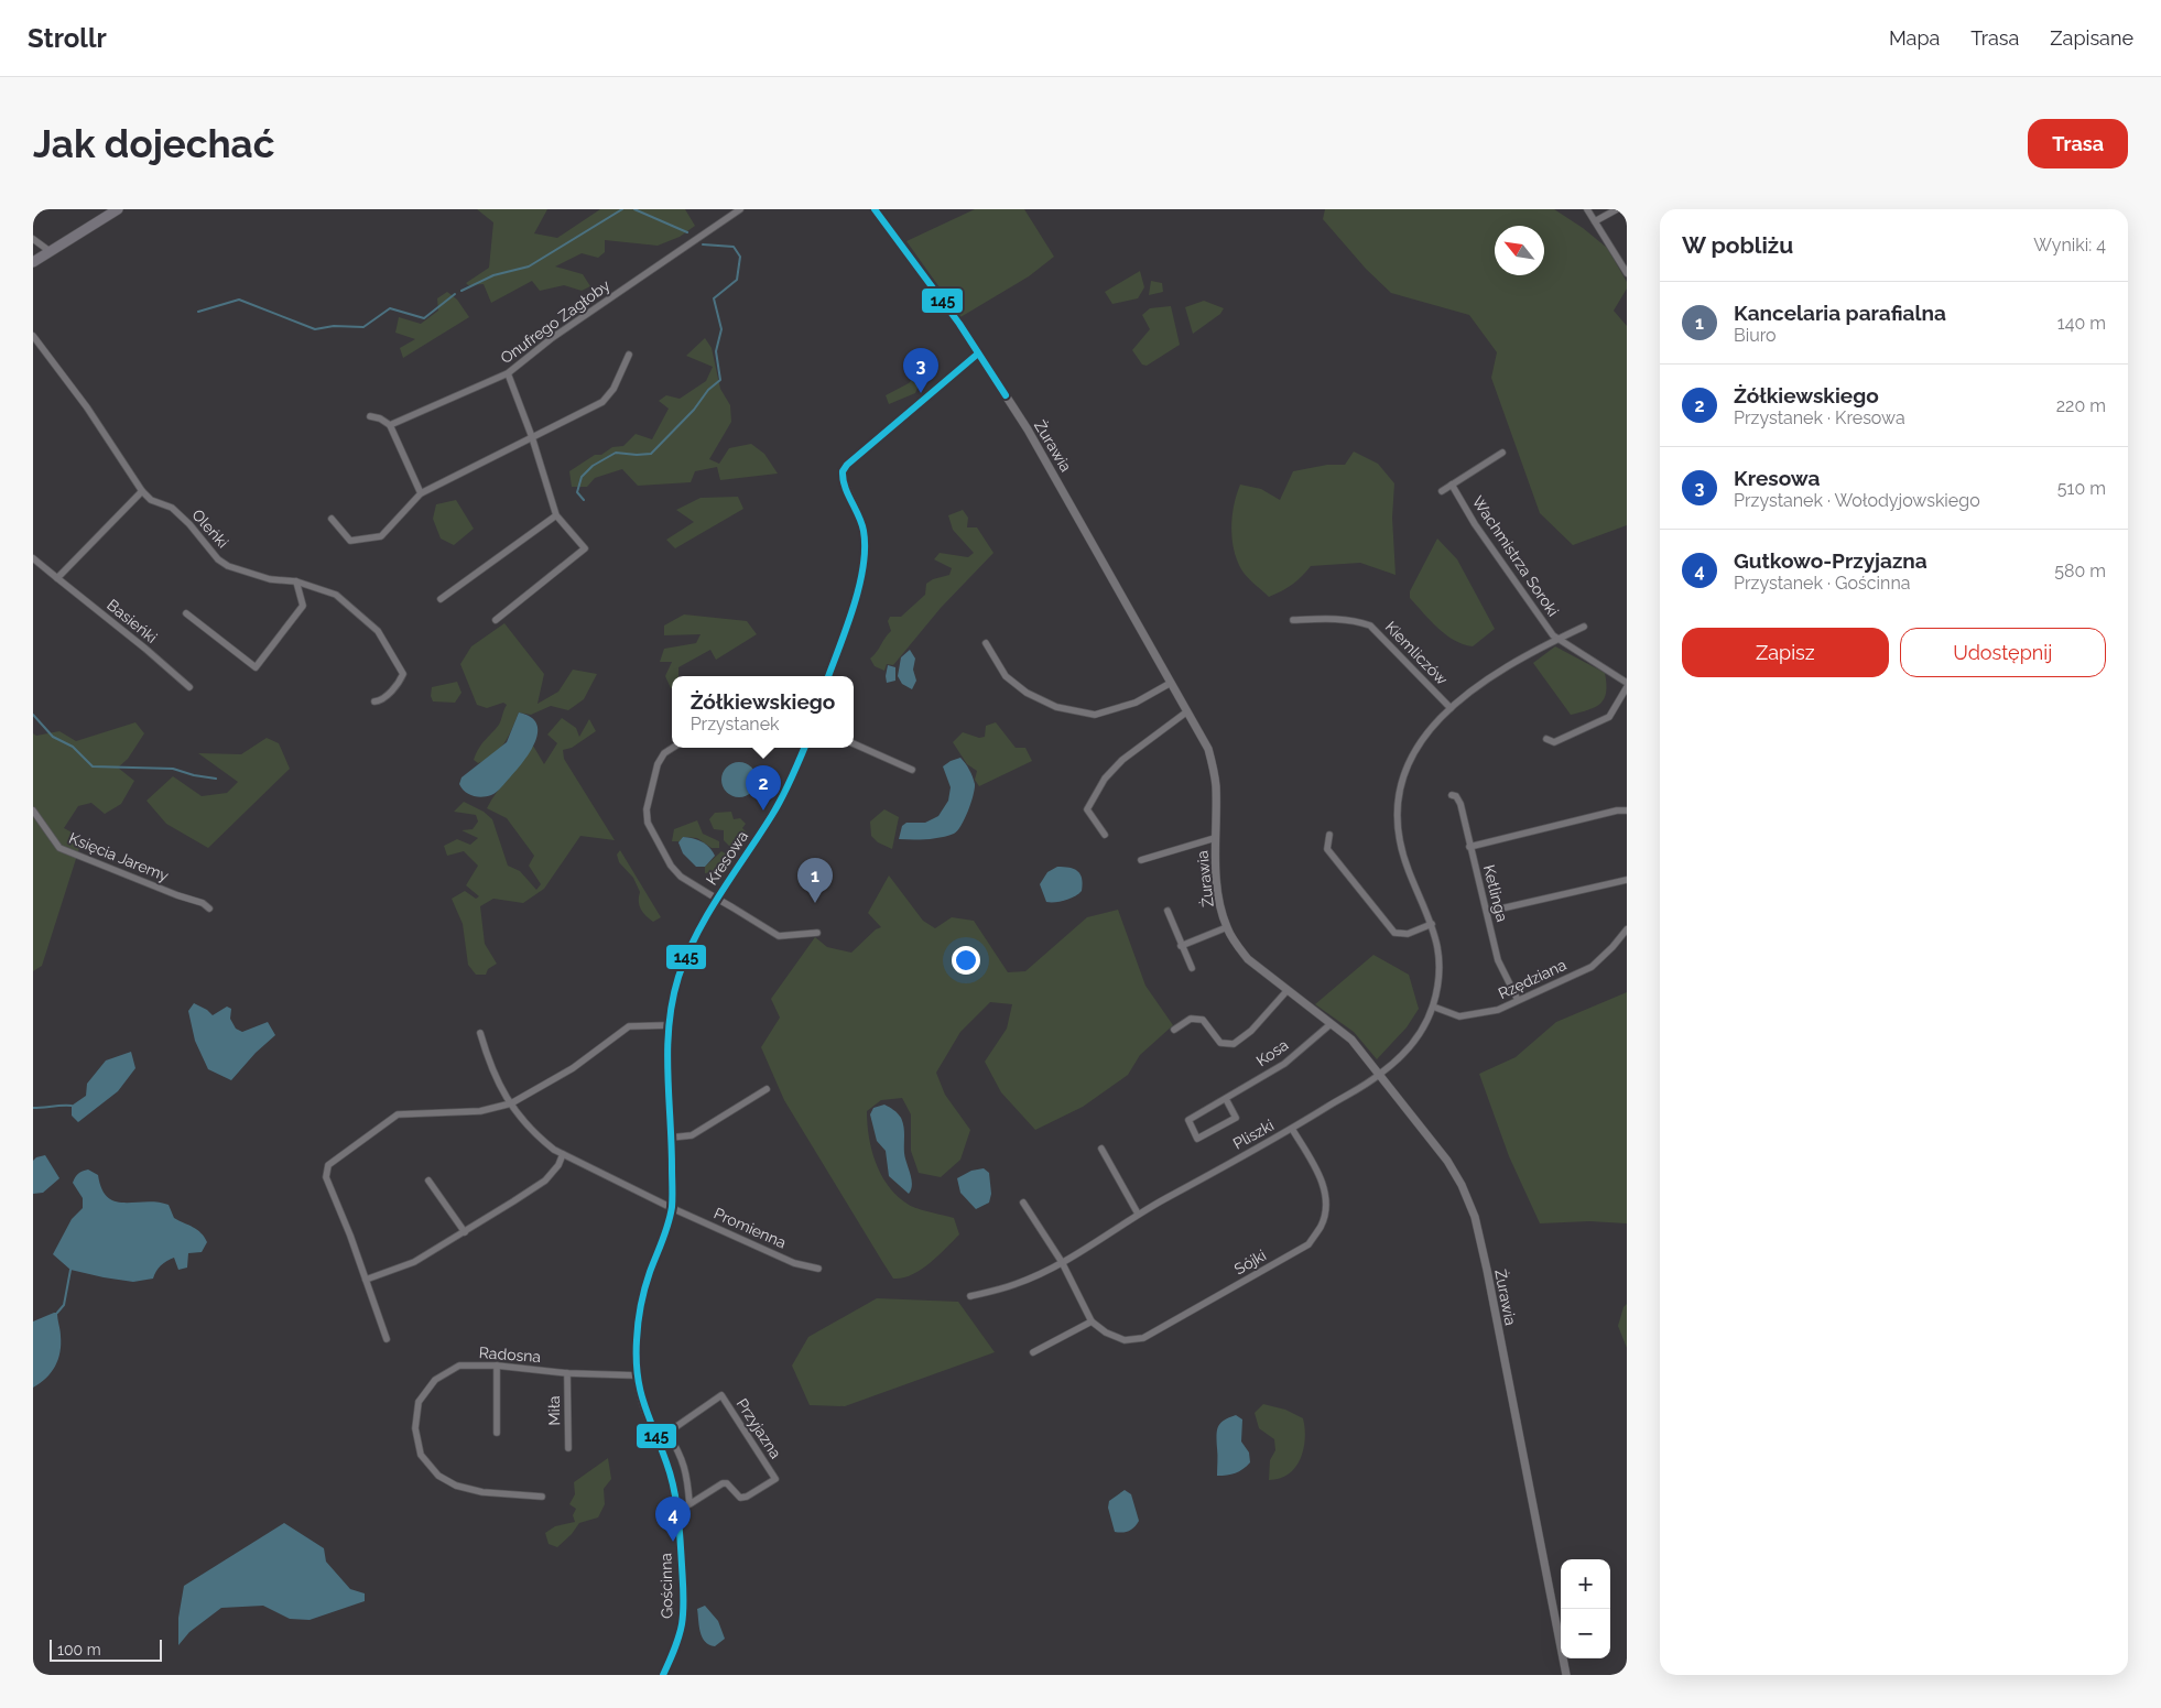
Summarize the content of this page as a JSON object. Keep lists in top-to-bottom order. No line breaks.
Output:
{"streets":{"street":["Onufrego Zagłoby","Żurawia","Oleńki","Wachmistrza Soroki","Basieńki","Kiemliczów","Księcia Jaremy","Kresowa","Ketlinga","Rzędziana","Kosa","Pliszki","Promienna","Sójki","Radosna","Miła","Przyjazna","Gościnna"]},"crossings":[["Żurawia","Kosa"],["Żurawia","Pliszki"],["Wachmistrza Soroki","Pliszki"],["Kiemliczów","Pliszki"],["Kresowa","Promienna"],["Kresowa","Gościnna"],["Ketlinga","Rzędziana"],["Rzędziana","Pliszki"],["Pliszki","Sójki"],["Promienna","Gościnna"],["Radosna","Miła"],["Radosna","Gościnna"],["Przyjazna","Gościnna"]],"lines":["transit line 145"],"scale_bar":"100 m","north":"top left","page":{"header":"Strollr","nav":["Mapa","Trasa","Zapisane"],"buttons":["Trasa",["Zapisz","Udostępnij"]],"title":"Jak dojechać","heading":["W pobliżu","Wyniki: 4"],"list":[{"mark":"1","name":"Kancelaria parafialna","note":"Biuro","value":"140 m"},{"mark":"2","name":"Żółkiewskiego","note":"Przystanek · Kresowa","value":"220 m"},{"mark":"3","name":"Kresowa","note":"Przystanek · Wołodyjowskiego","value":"510 m"},{"mark":"4","name":"Gutkowo-Przyjazna","note":"Przystanek · Gościnna","value":"580 m"}],"pins":["3","2","1","4"],"popup":["Żółkiewskiego","Przystanek"],"map_buttons":["+","−"],"scale":"100 m"}}
